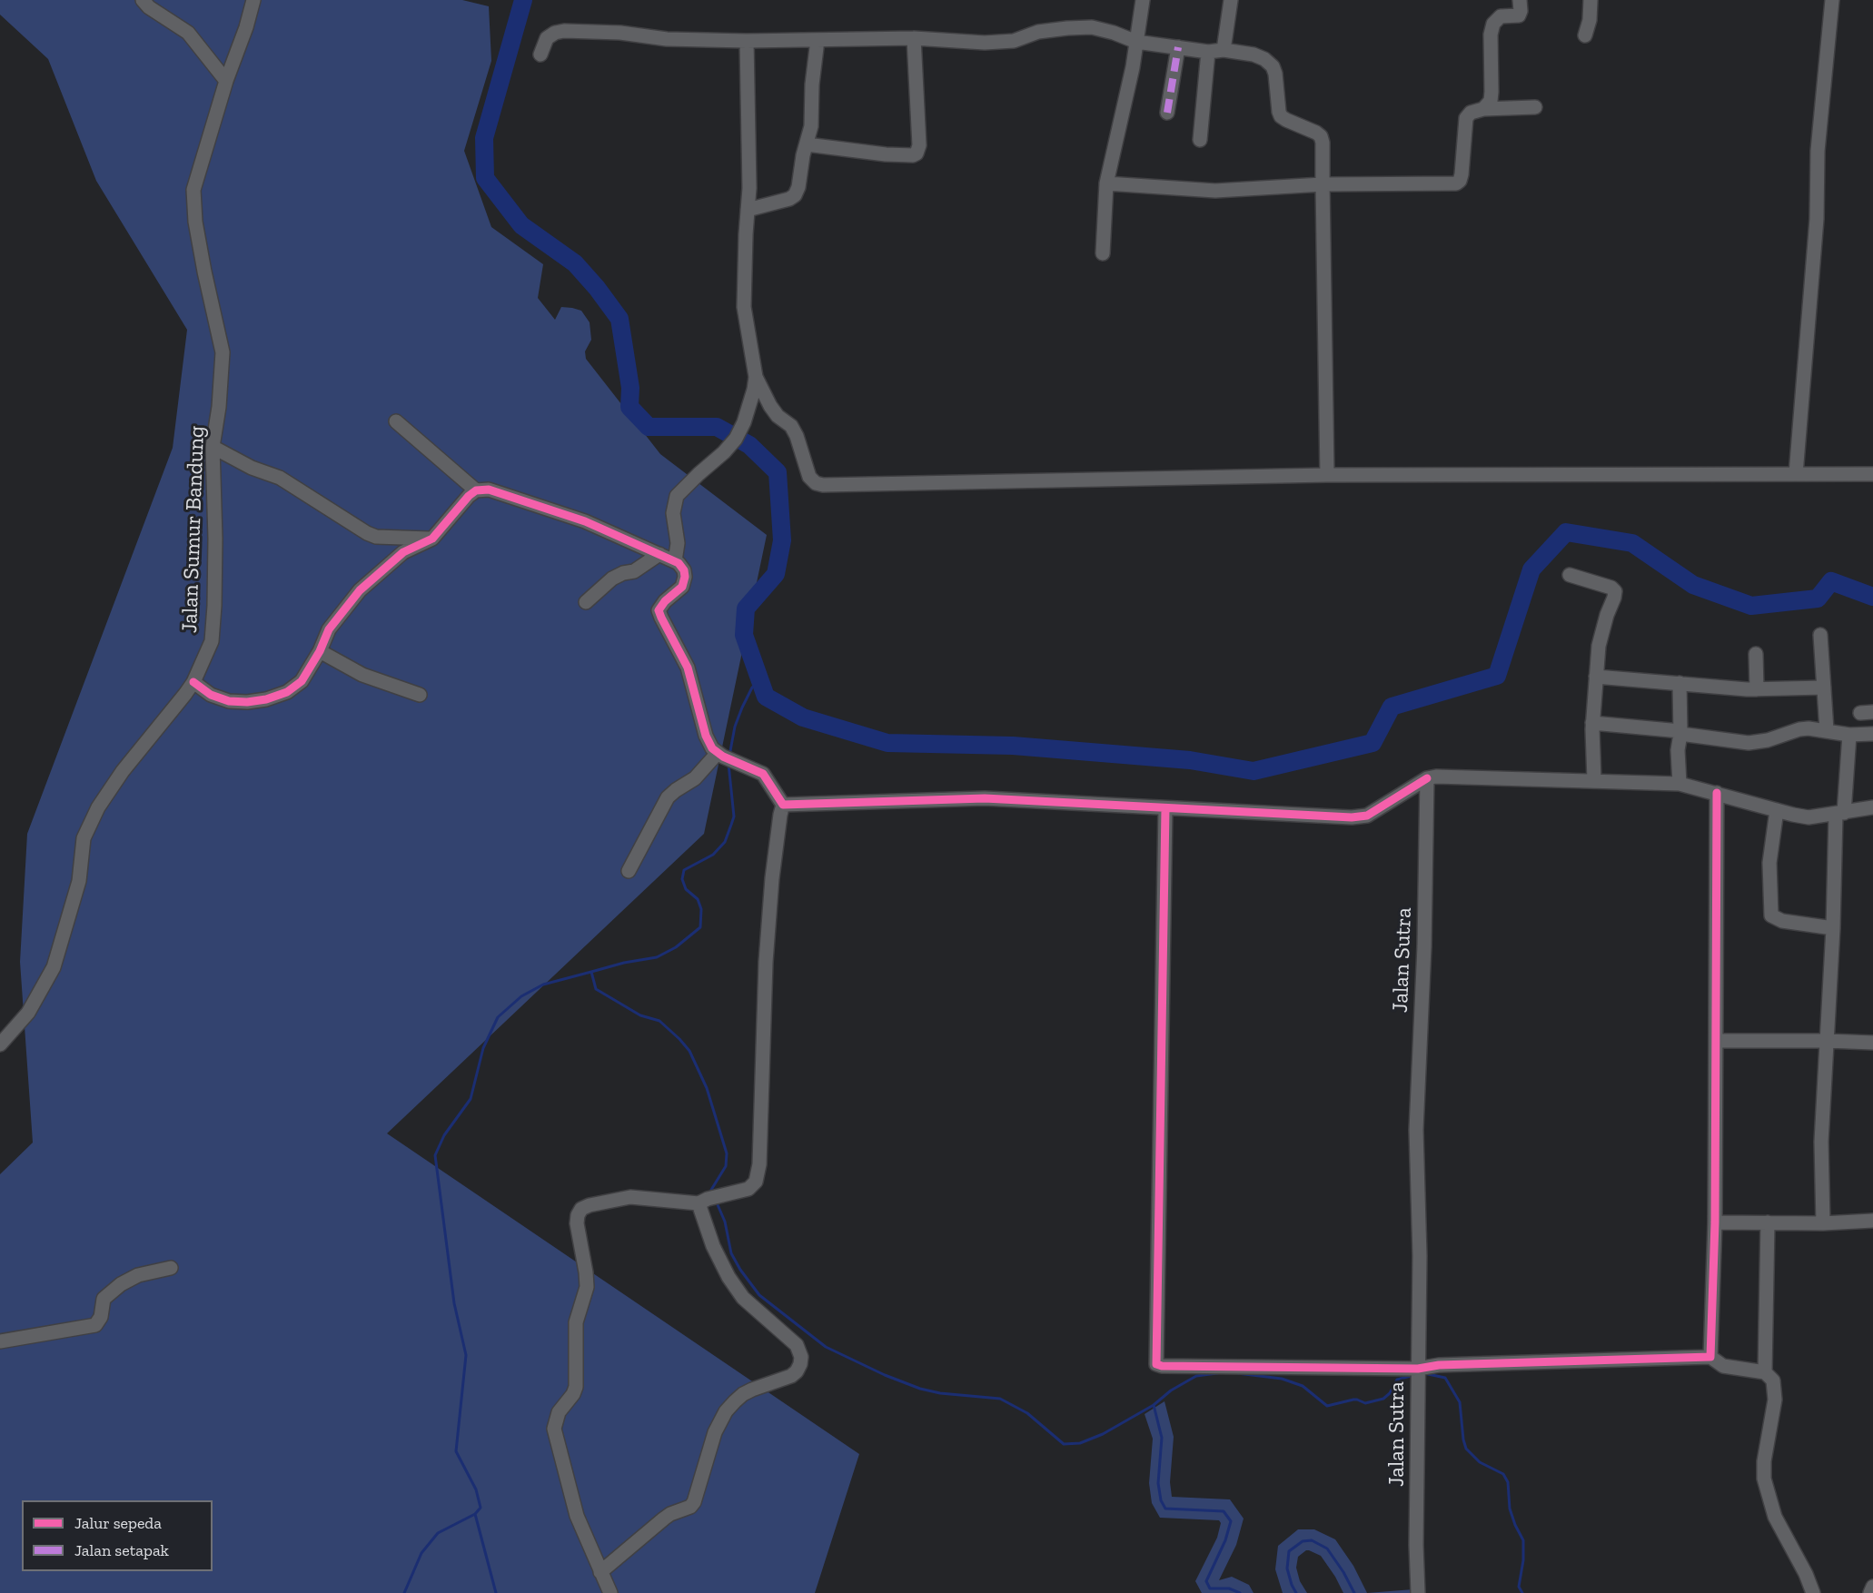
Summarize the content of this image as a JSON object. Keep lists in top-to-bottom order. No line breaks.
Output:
{"streets":{"street":["Jalan Sumur Bandung","Jalan Sutra"]},"legend":["Jalur sepeda","Jalan setapak"]}
